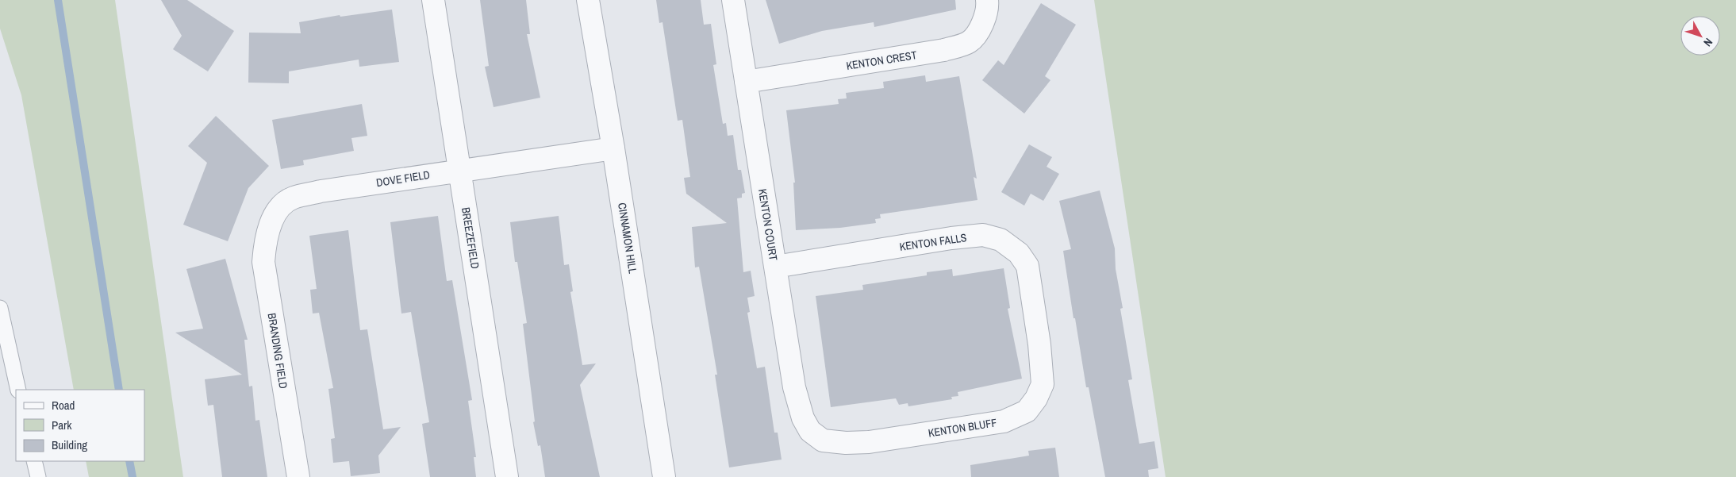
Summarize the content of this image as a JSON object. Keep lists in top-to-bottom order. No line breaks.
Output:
{"streets":{"street":["KENTON CREST","DOVE FIELD","KENTON COURT","BREEZEFIELD","CINNAMON HILL","KENTON FALLS","BRANDING FIELD","KENTON BLUFF"]},"crossings":[["KENTON CREST","KENTON COURT"],["DOVE FIELD","BREEZEFIELD"],["DOVE FIELD","CINNAMON HILL"],["DOVE FIELD","BRANDING FIELD"],["KENTON COURT","KENTON FALLS"],["KENTON COURT","KENTON BLUFF"],["KENTON FALLS","KENTON BLUFF"]],"legend":["Road","Park","Building"],"north":"bottom right"}
